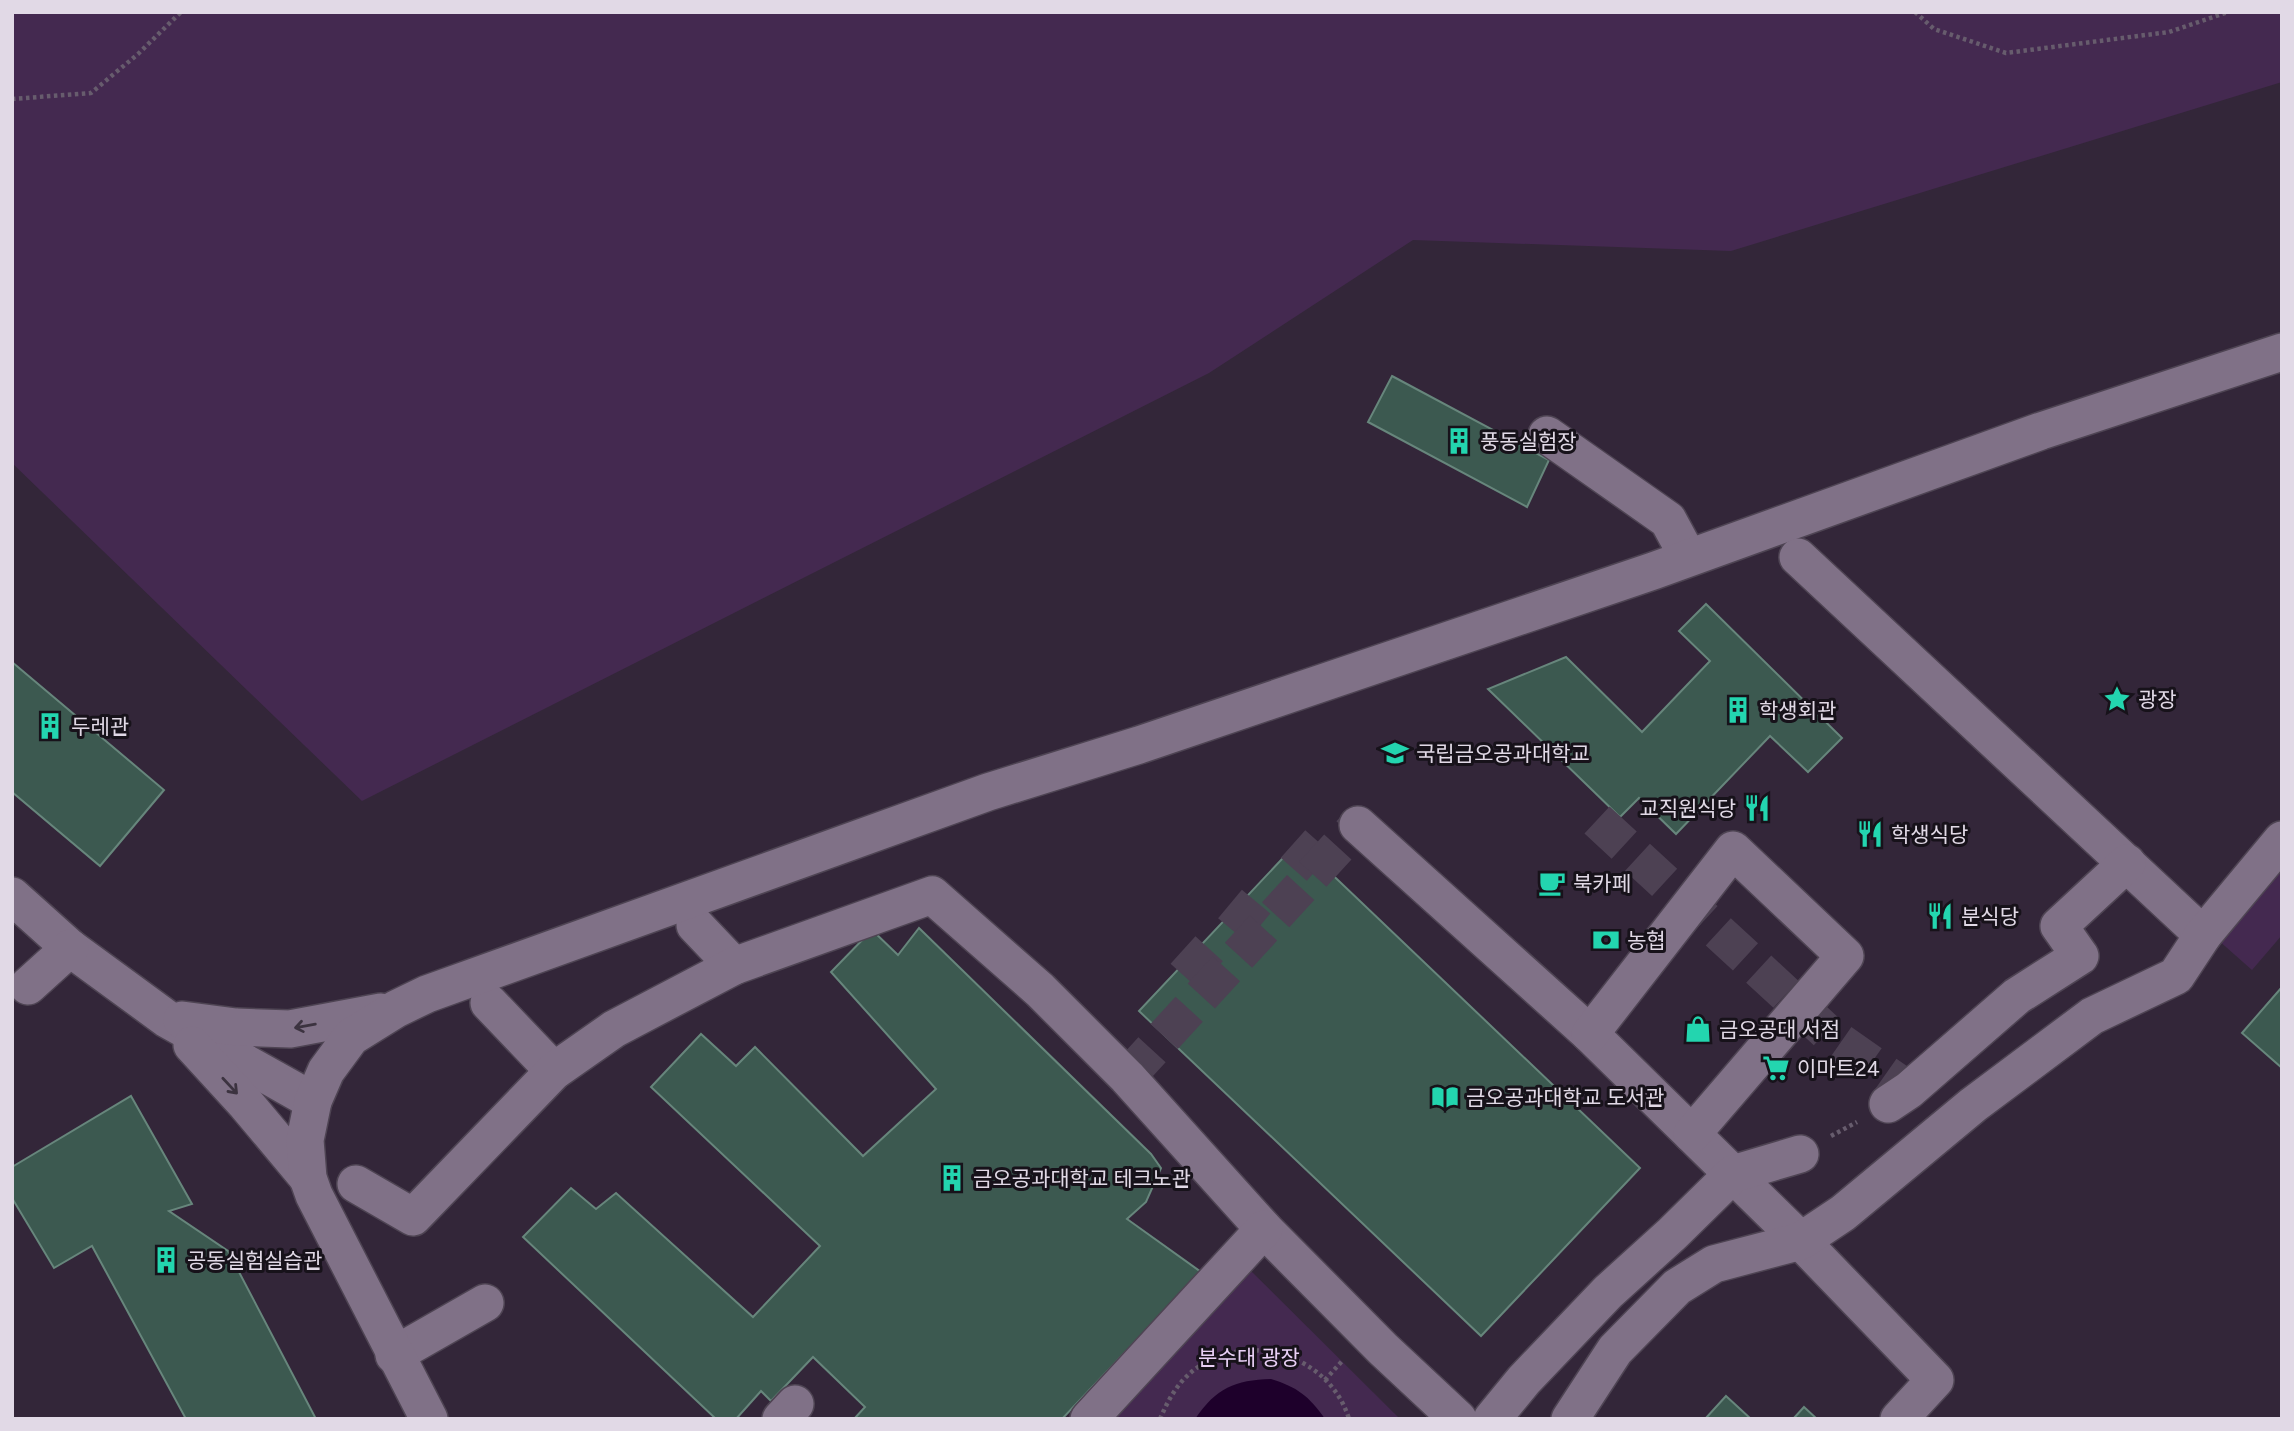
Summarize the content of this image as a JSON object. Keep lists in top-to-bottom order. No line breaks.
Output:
{"parks":["분수대 광장"],"places":{"building":["풍동실험장","학생회관","두레관","금오공과대학교 테크노관","공동실험실습관"],"place":["광장"],"school or university":["국립금오공과대학교"],"restaurant":["교직원식당","학생식당","분식당"],"cafe":["북카페"],"bank":["농협"],"shop":["금오공대 서점"],"supermarket":["이마트24"],"library":["금오공과대학교 도서관"]}}
